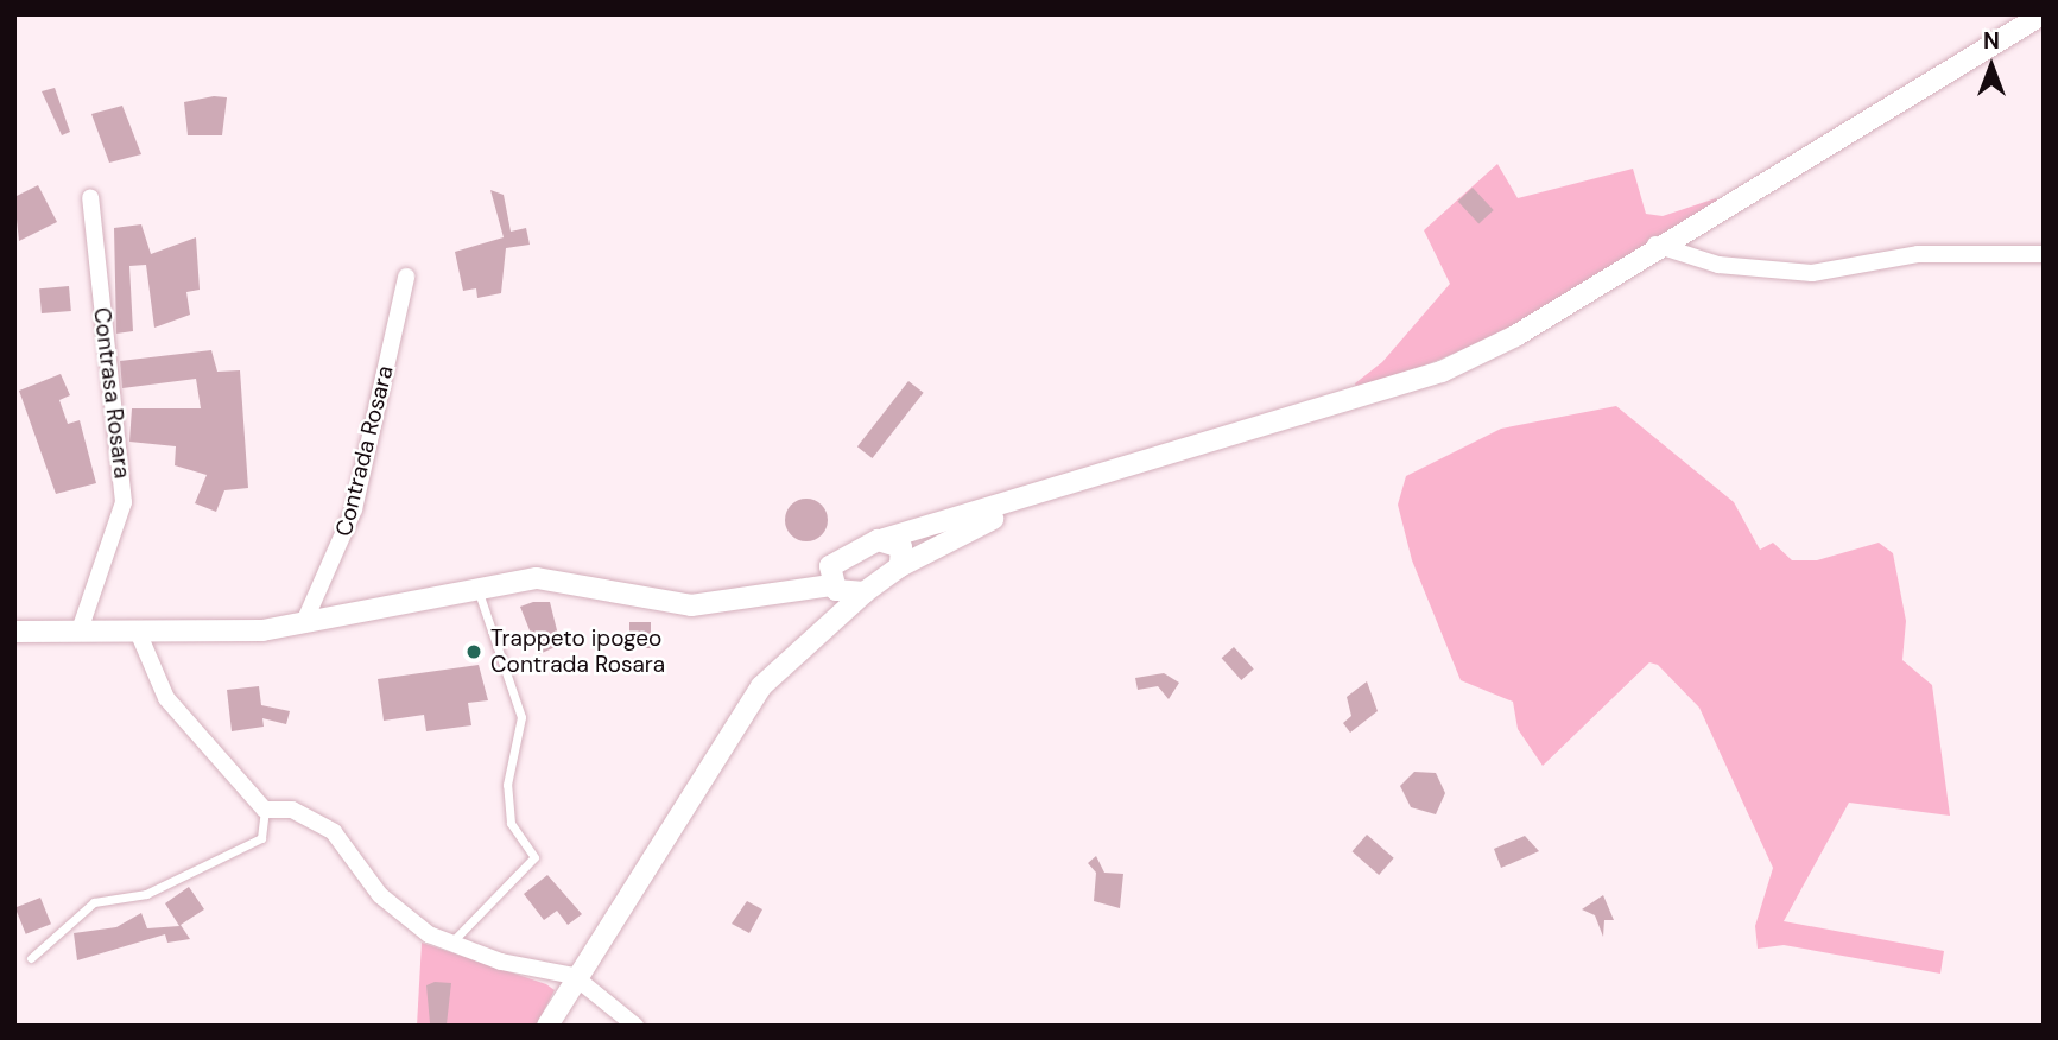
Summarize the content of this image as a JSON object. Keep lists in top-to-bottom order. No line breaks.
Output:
{"streets":{"street":["Contrasa Rosara","Contrada Rosara"]},"places":["Trappeto ipogeo Contrada Rosara"],"north":"top"}
